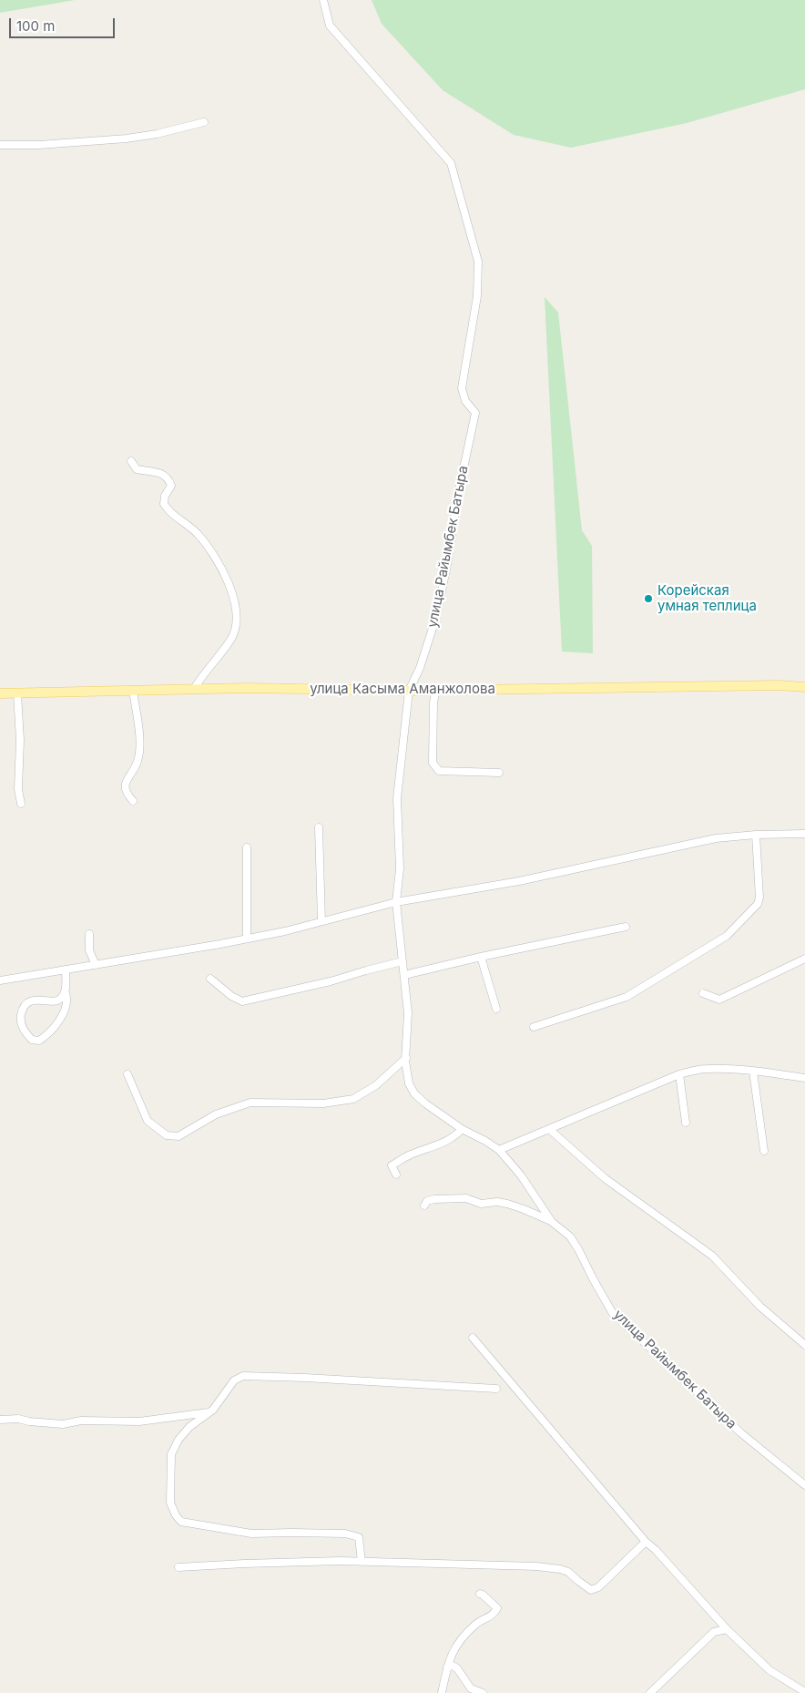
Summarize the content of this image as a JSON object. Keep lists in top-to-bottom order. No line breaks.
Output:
{"streets":{"main road":["улица Касыма Аманжолова"],"street":["улица Райымбек Батыра"]},"crossings":[["улица Райымбек Батыра","улица Касыма Аманжолова"]],"places":["Корейская умная теплица"],"scale_bar":"100 m"}
